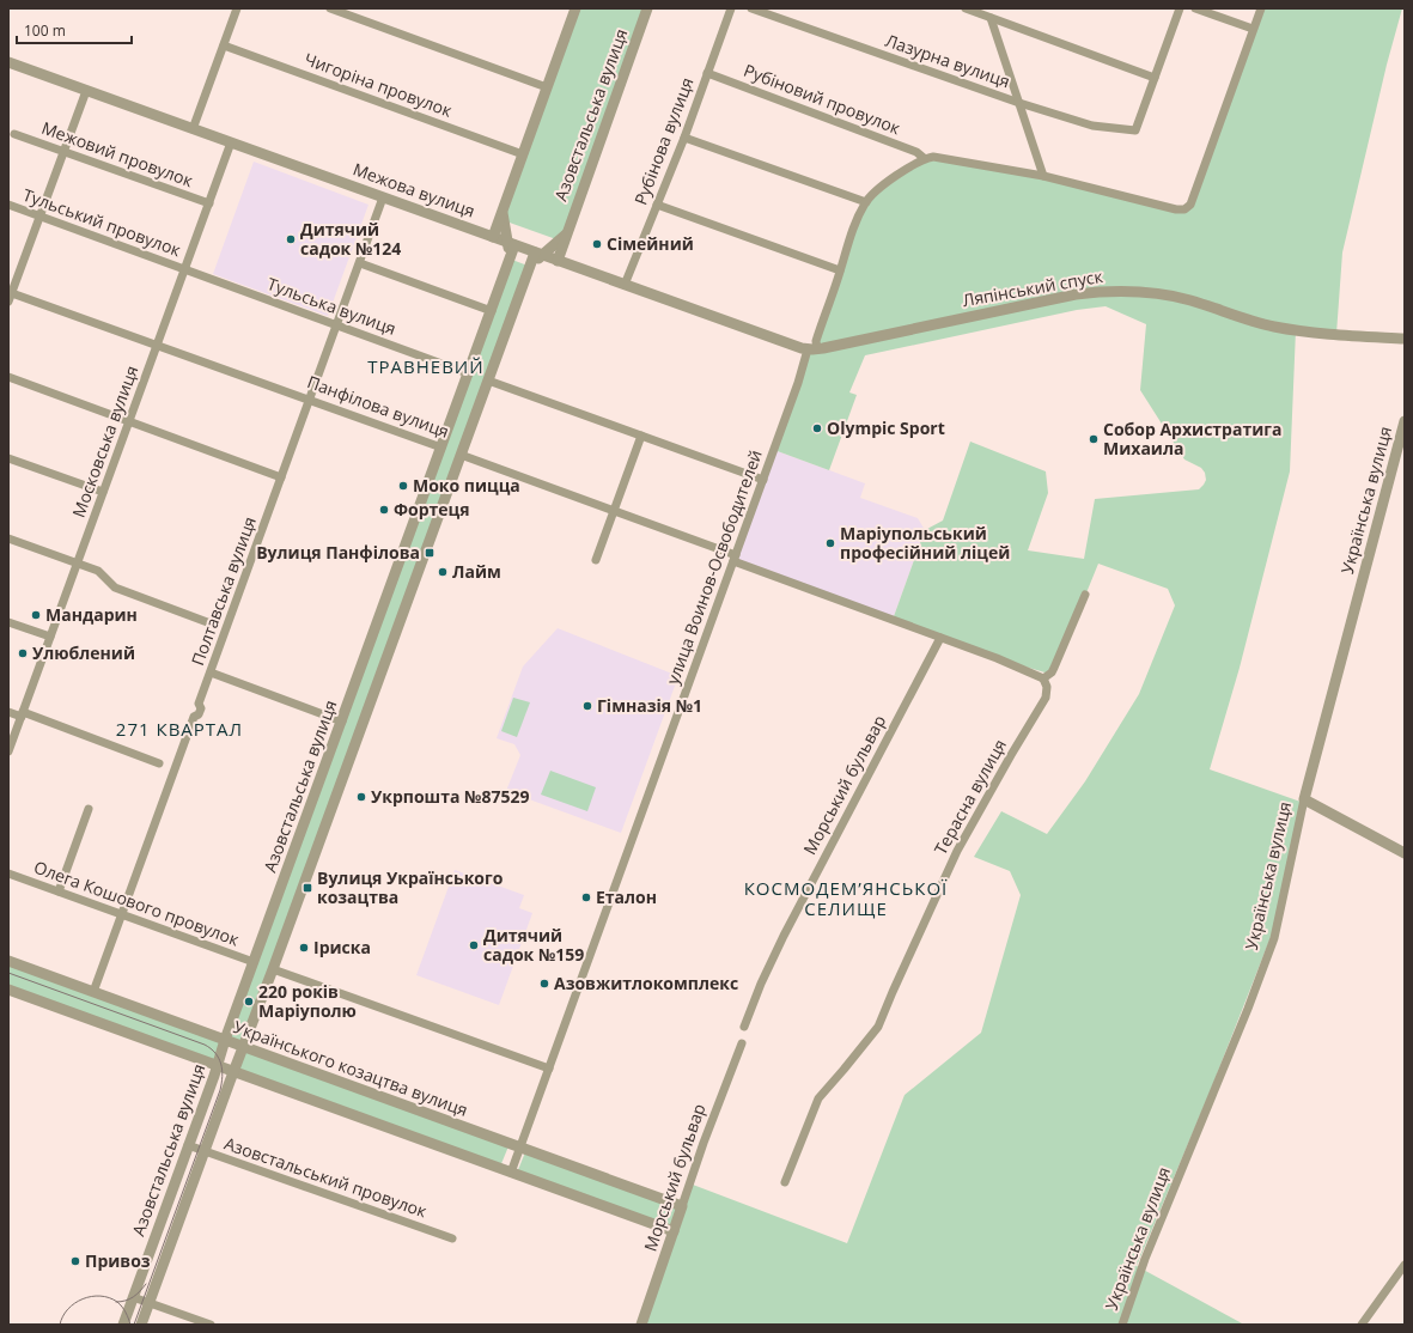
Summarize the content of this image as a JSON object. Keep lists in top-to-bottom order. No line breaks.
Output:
{"streets":{"street":["Лазурна вулиця","Чигоріна провулок","Рубіновий провулок","Азовстальська вулиця","Рубінова вулиця","Межовий провулок","Межова вулиця","Тульський провулок","Ляпінський спуск","Тульська вулиця","Панфілова вулиця","Московська вулиця","Українська вулиця","улица Воинов-Освободителей","Полтавська вулиця","Морський бульвар","Терасна вулиця","Олега Кошового провулок","Українського козацтва вулиця","Азовстальський провулок"]},"crossings":[["Чигоріна провулок","Азовстальська вулиця"],["Рубіновий провулок","Рубінова вулиця"],["Азовстальська вулиця","Межова вулиця"],["Азовстальська вулиця","Тульська вулиця"],["Азовстальська вулиця","Панфілова вулиця"],["Азовстальська вулиця","Олега Кошового провулок"],["Азовстальська вулиця","Українського козацтва вулиця"],["Азовстальська вулиця","Азовстальський провулок"],["Рубінова вулиця","Межова вулиця"],["Межовий провулок","Московська вулиця"],["Межова вулиця","Ляпінський спуск"],["Межова вулиця","Московська вулиця"],["Межова вулиця","улица Воинов-Освободителей"],["Межова вулиця","Полтавська вулиця"],["Тульський провулок","Тульська вулиця"],["Тульський провулок","Московська вулиця"],["Ляпінський спуск","улица Воинов-Освободителей"],["Тульська вулиця","Московська вулиця"],["Тульська вулиця","Полтавська вулиця"],["Панфілова вулиця","Московська вулиця"],["Панфілова вулиця","улица Воинов-Освободителей"],["Панфілова вулиця","Полтавська вулиця"],["улица Воинов-Освободителей","Українського козацтва вулиця"],["Полтавська вулиця","Олега Кошового провулок"],["Полтавська вулиця","Українського козацтва вулиця"],["Морський бульвар","Українського козацтва вулиця"]],"districts":["ТРАВНЕВИЙ","271 КВАРТАЛ","КОСМОДЕМ’ЯНСЬКОЇ СЕЛИЩЕ"],"places":{"other":["Дитячий садок №124","Сімейний","Olympic Sport","Собор Архистратига Михаила","Моко пицца","Фортеця","Маріупольський професійний ліцей","Лайм","Мандарин","Улюблений","Гімназія №1","Укрпошта №87529","Еталон","Дитячий садок №159","Іриска","Азовжитлокомплекс","220 років Маріуполю","Привоз"],"transit":["Вулиця Панфілова","Вулиця Українського козацтва"]},"scale_bar":"100 m"}
